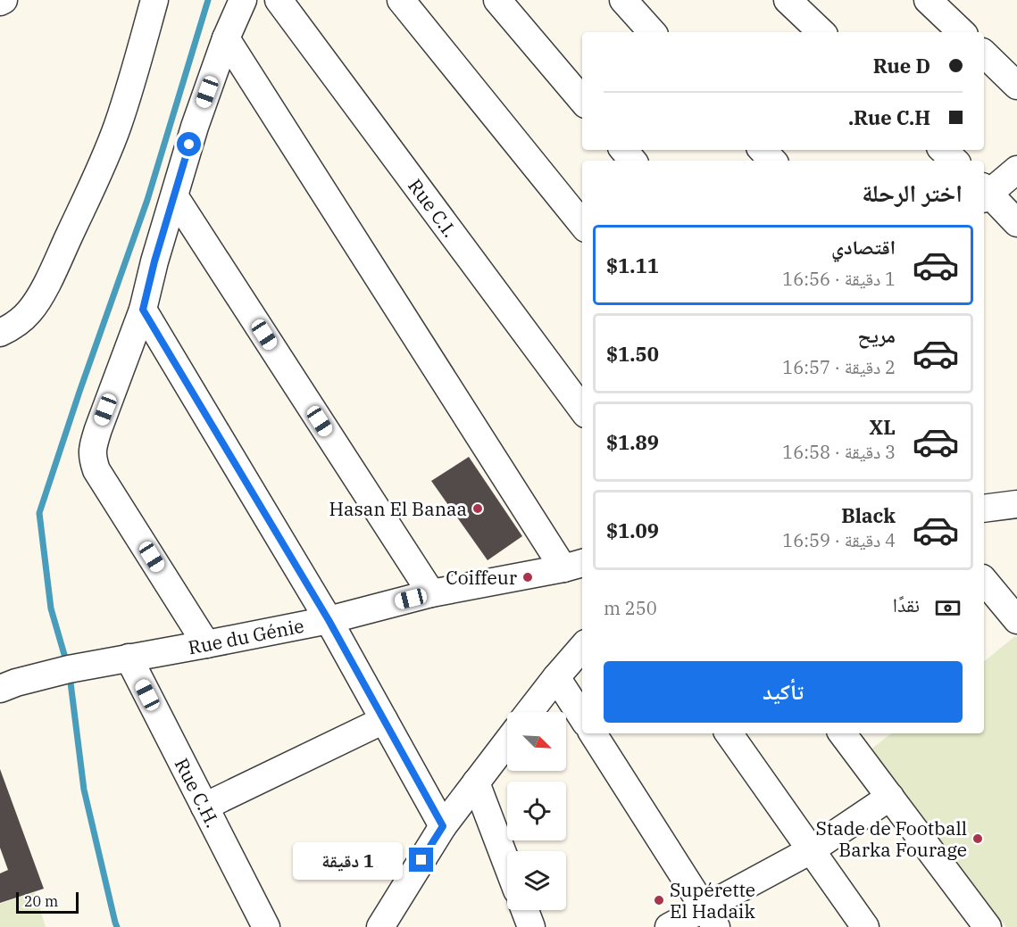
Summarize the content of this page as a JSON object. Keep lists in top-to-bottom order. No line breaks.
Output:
{"streets":{"street":["Rue C.I.","Rue du Génie","Rue C.H."]},"crossings":[["Rue du Génie","Rue C.H."]],"places":["Hasan El Banaa","Coiffeur","Stade de Football Barka Fourage","Supérette El Hadaik"],"scale_bar":"20 m","north":"bottom right","page":{"banner":["Rue D","Rue C.H."],"heading":"اختر الرحلة","list":[{"name":"اقتصادي","note":"1 دقيقة · 16:56","value":"$1.11"},{"name":"مريح","note":"2 دقيقة · 16:57","value":"$1.50"},{"name":"XL","note":"3 دقيقة · 16:58","value":"$1.89"},{"name":"Black","note":"4 دقيقة · 16:59","value":"$1.09"}],"pay":["نقدًا","250 m"],"buttons":"تأكيد","bubble":"1 دقيقة","scale":"20 m"}}
